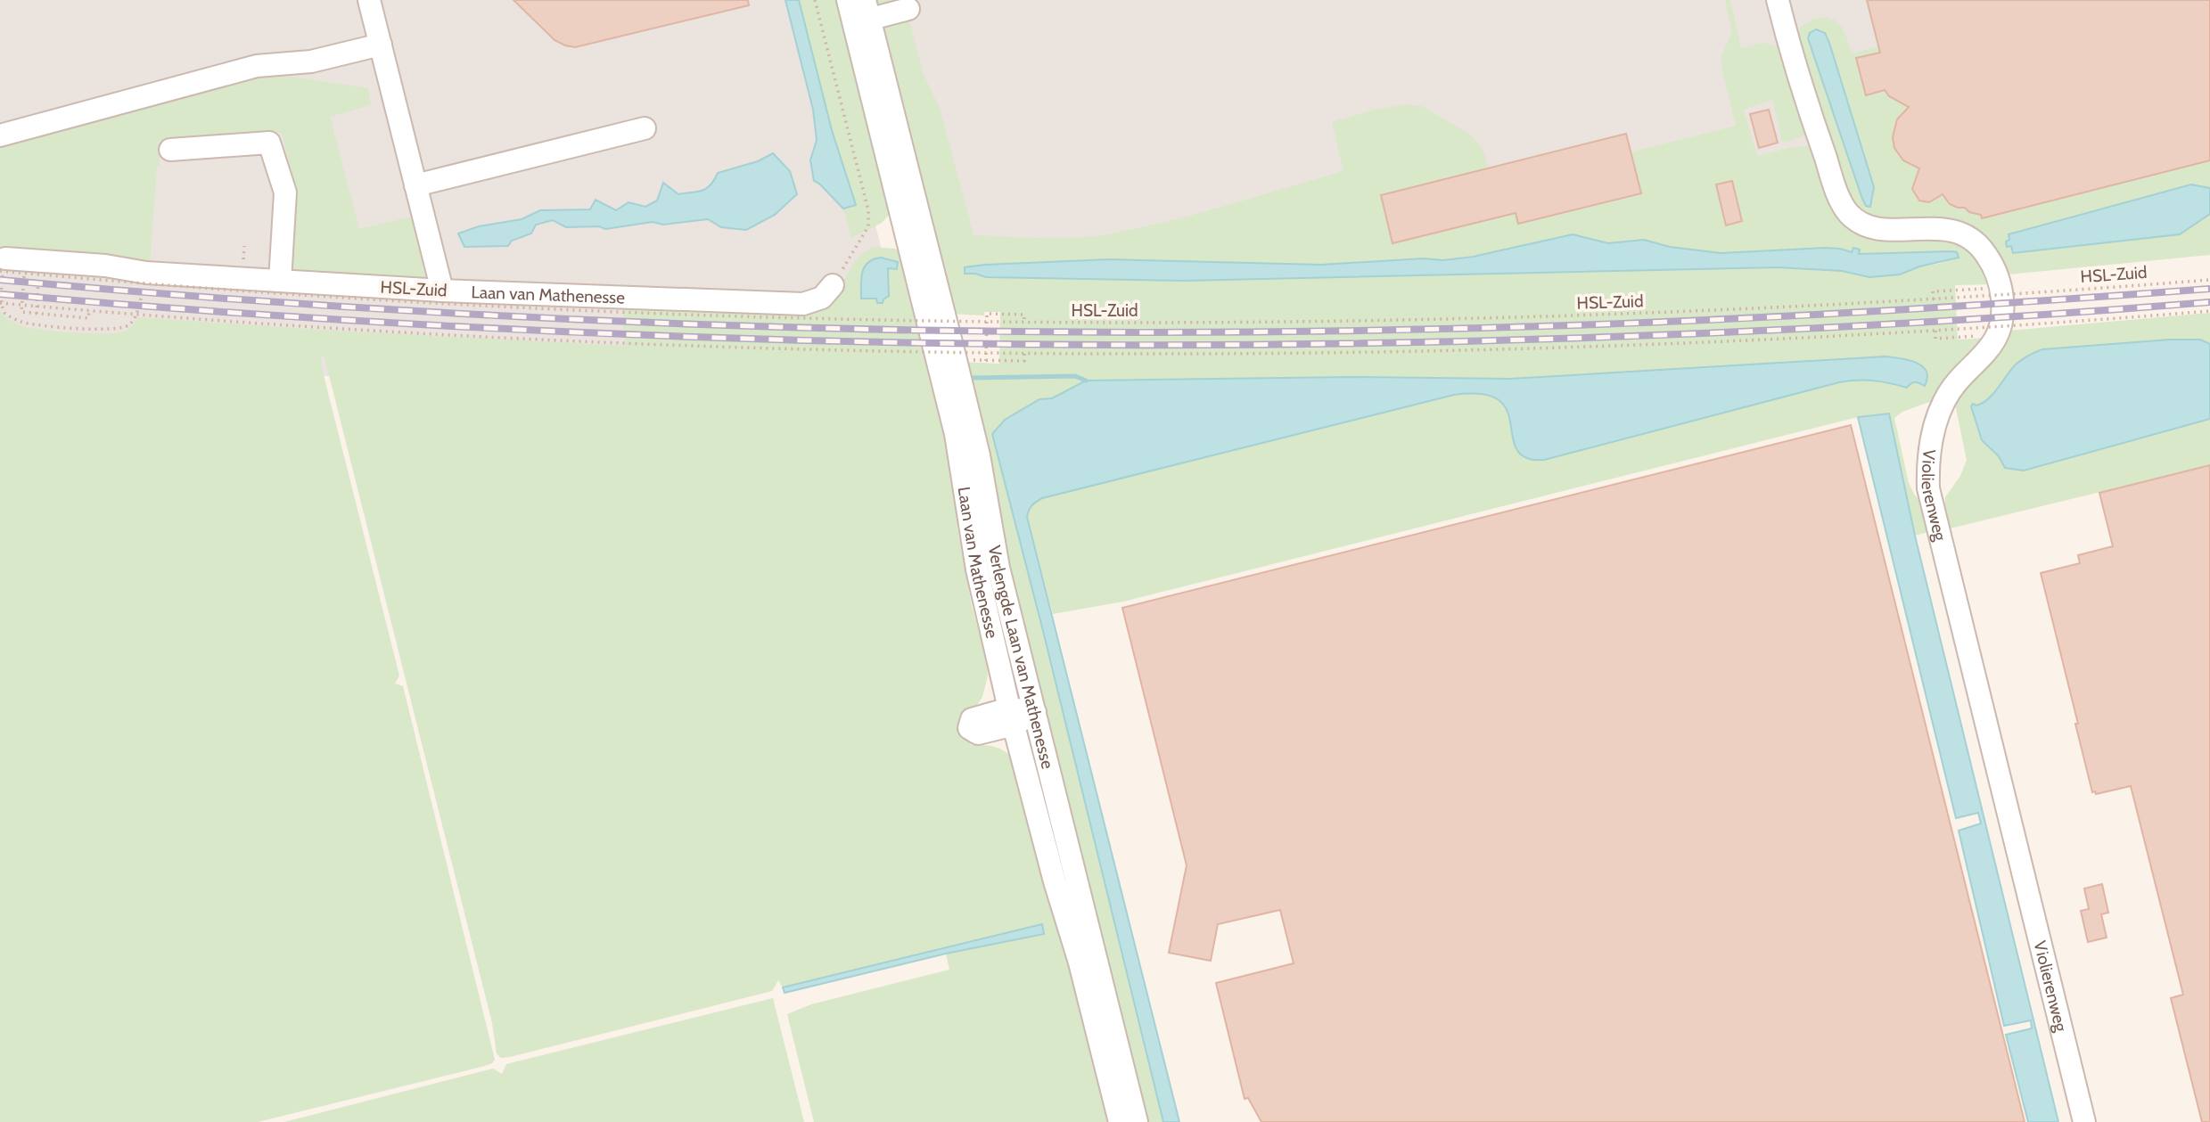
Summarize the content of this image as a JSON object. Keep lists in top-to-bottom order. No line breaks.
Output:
{"streets":{"street":["Laan van Mathenesse","Violierenweg","Verlengde Laan van Mathenesse"],"path":["HSL-Zuid"]},"crossings":[["HSL-Zuid","Laan van Mathenesse"],["Laan van Mathenesse","Verlengde Laan van Mathenesse"]]}
